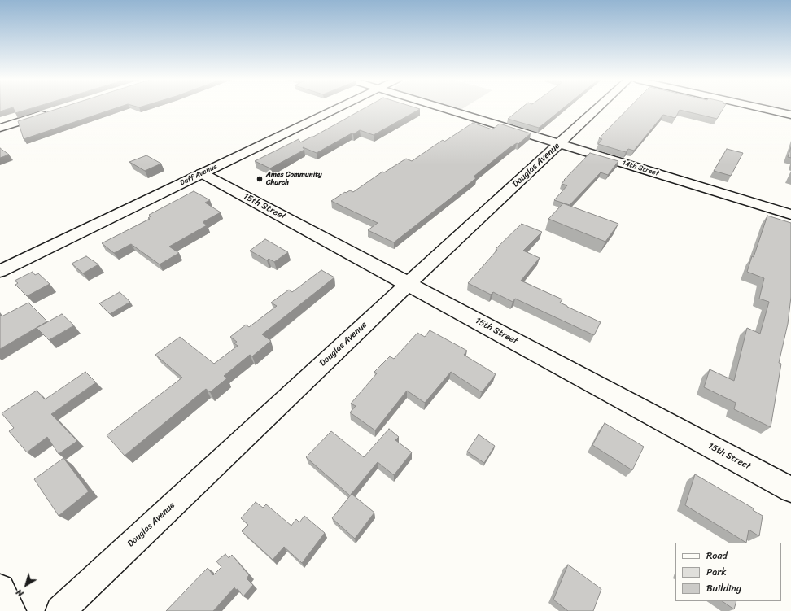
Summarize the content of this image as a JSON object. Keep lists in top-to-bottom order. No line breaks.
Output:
{"streets":{"street":["Douglas Avenue","14th Street","Duff Avenue","15th Street"]},"crossings":[["Douglas Avenue","14th Street"],["Douglas Avenue","15th Street"],["Duff Avenue","15th Street"]],"places":["Ames Community Church"],"legend":["Road","Park","Building"],"north":"bottom left"}
